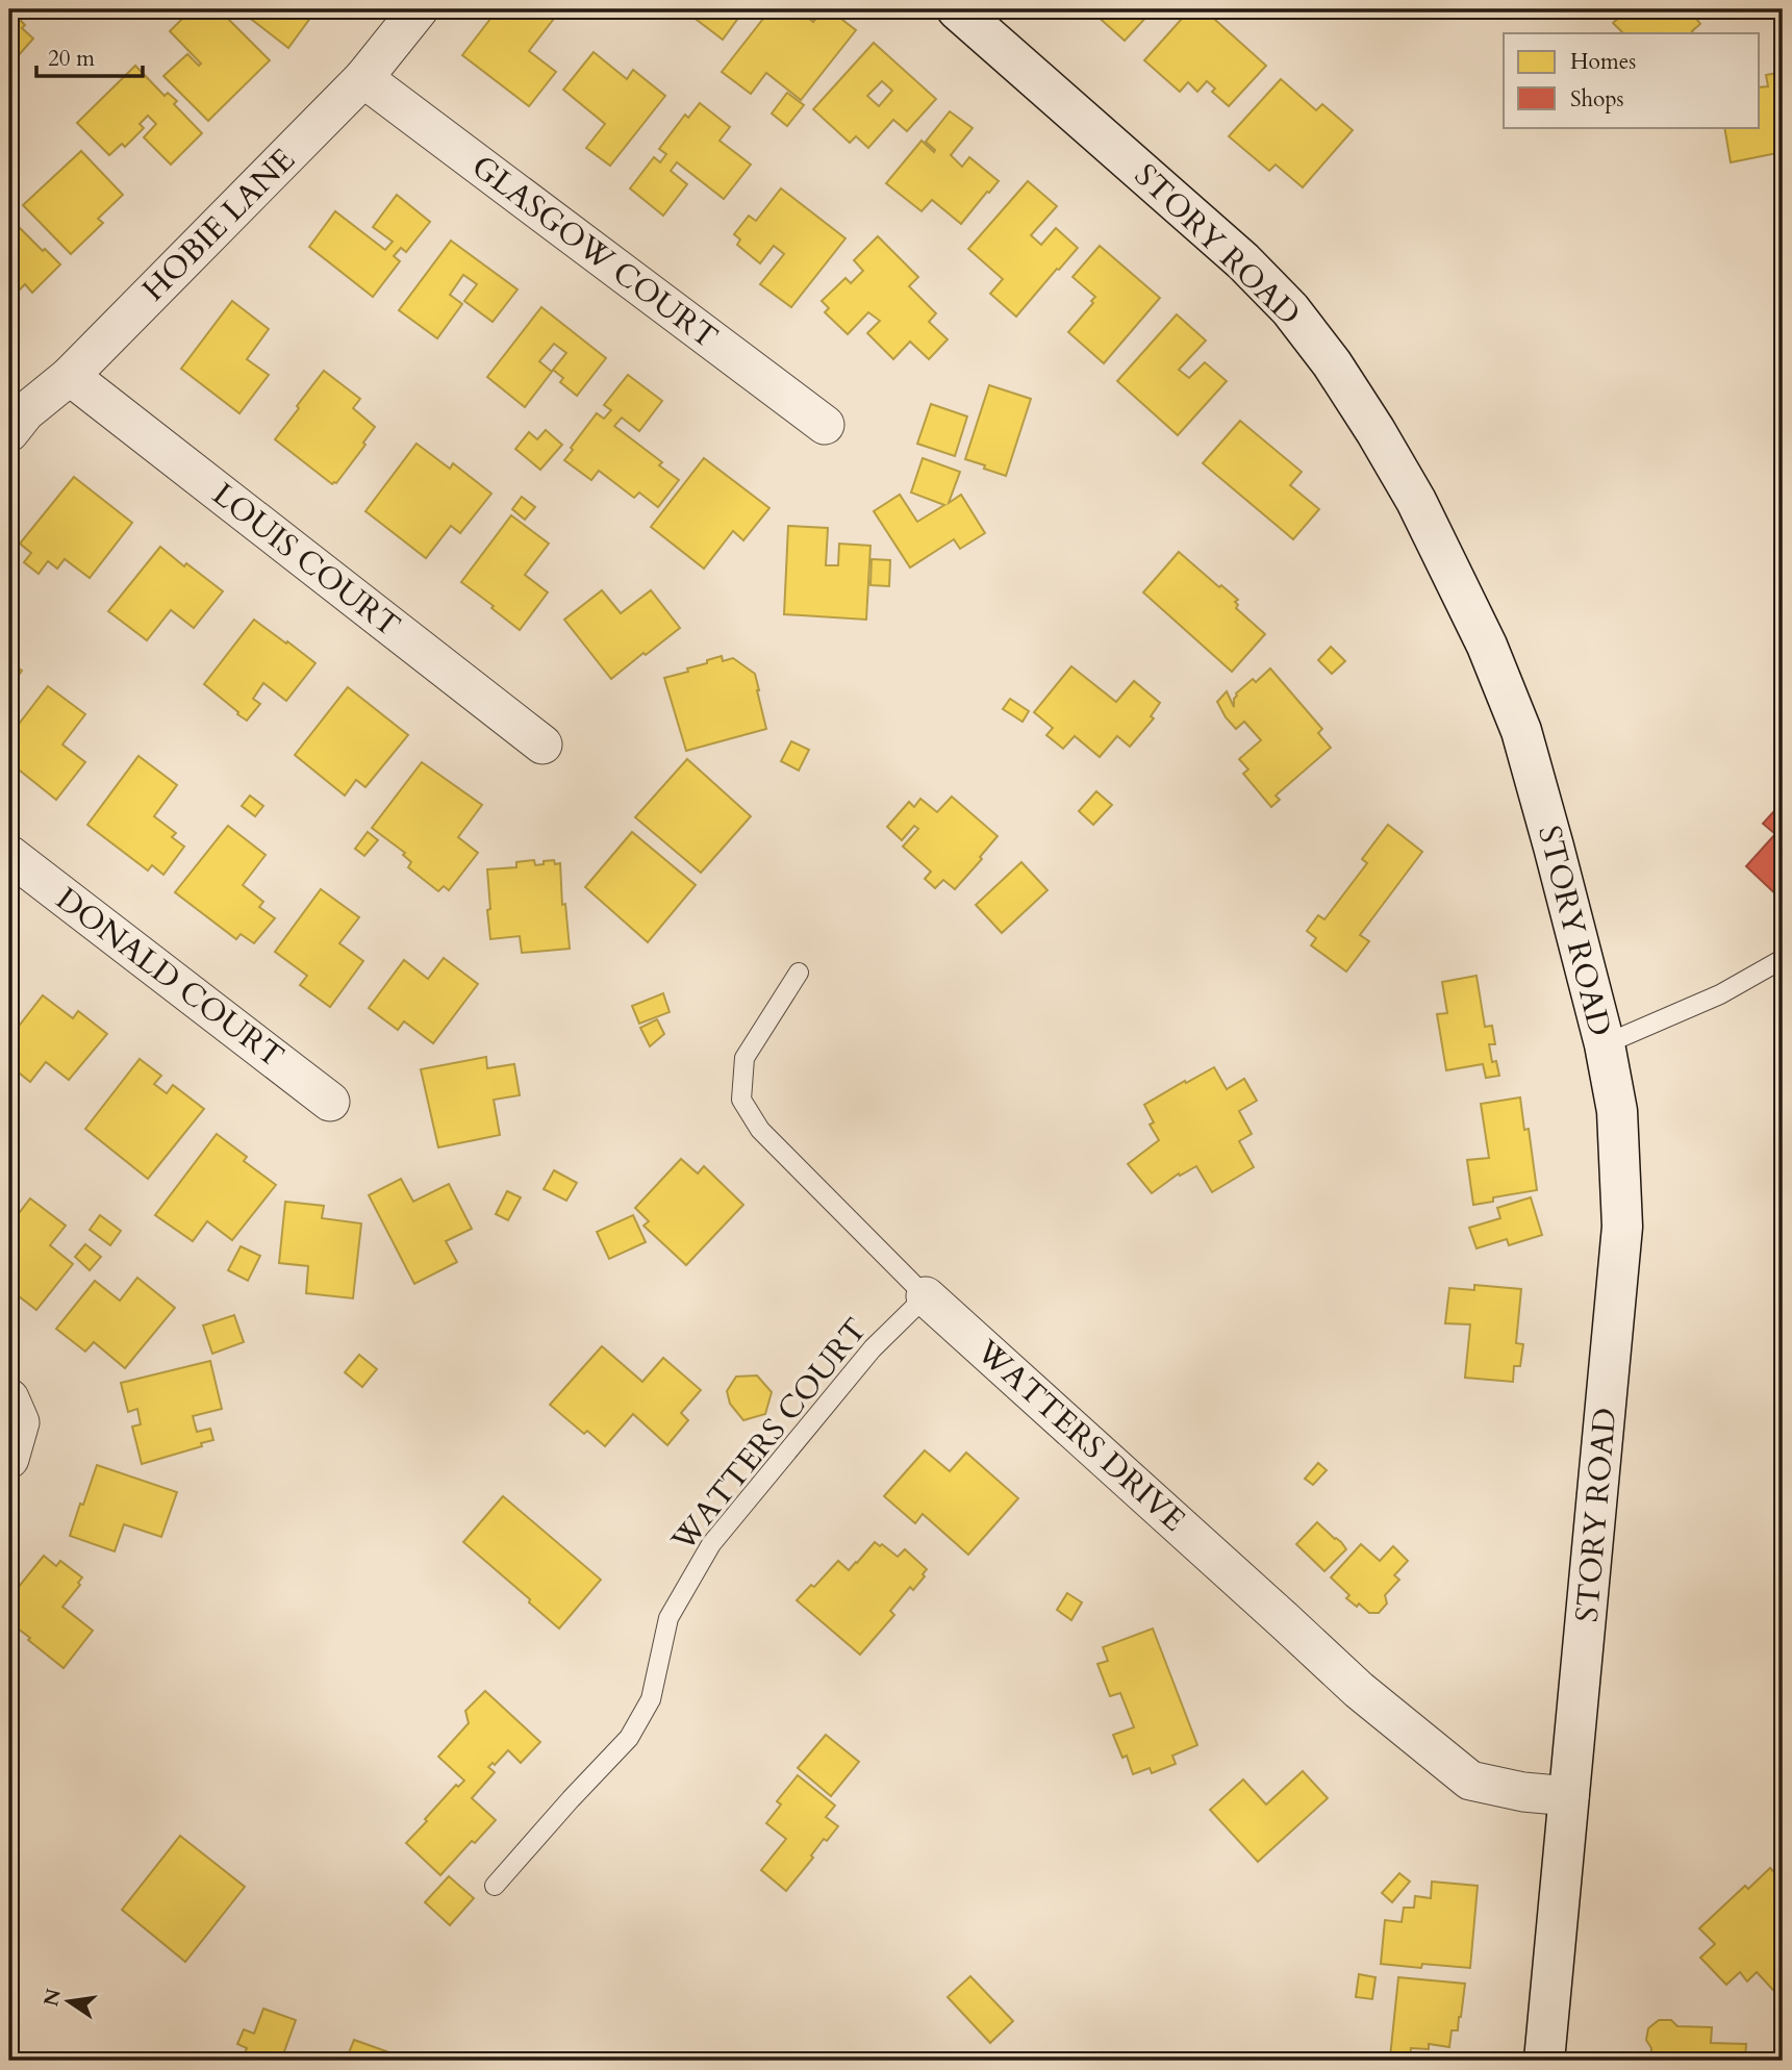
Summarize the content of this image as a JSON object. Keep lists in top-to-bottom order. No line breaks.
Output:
{"streets":{"street":["HOBIE LANE","STORY ROAD","GLASGOW COURT","LOUIS COURT","DONALD COURT","WATTERS DRIVE"],"lane":["WATTERS COURT"]},"crossings":[["HOBIE LANE","GLASGOW COURT"],["HOBIE LANE","LOUIS COURT"],["STORY ROAD","WATTERS DRIVE"],["WATTERS COURT","WATTERS DRIVE"]],"legend":["Homes","Shops"],"scale_bar":"20 m","north":"left"}
